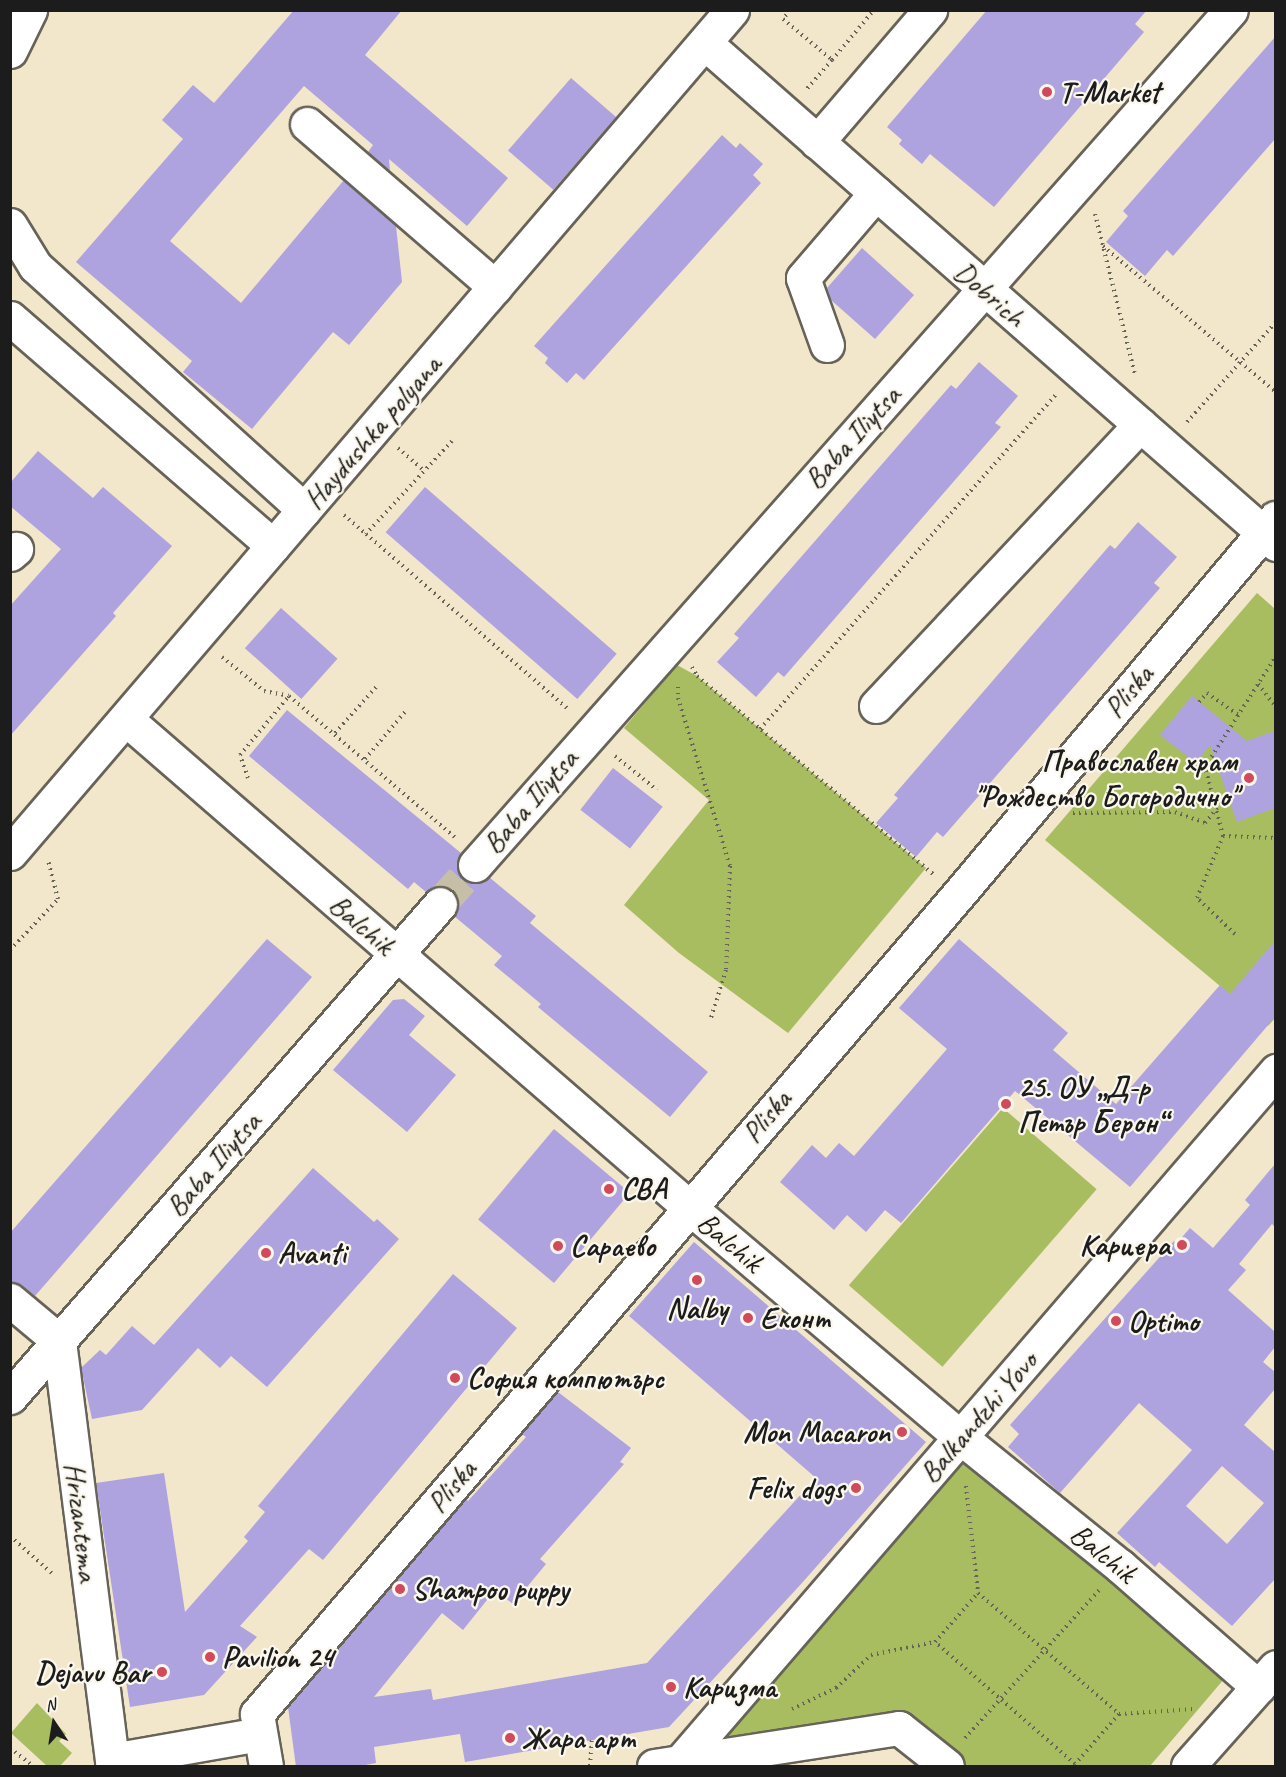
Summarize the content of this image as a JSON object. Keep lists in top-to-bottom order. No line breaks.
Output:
{"streets":{"street":["Dobrich","Haydushka polyana","Baba Iliytsa","Pliska","Balchik","Balkandzhi Yovo","Hrizantema"]},"crossings":[["Dobrich","Haydushka polyana"],["Dobrich","Baba Iliytsa"],["Dobrich","Pliska"],["Haydushka polyana","Balchik"],["Baba Iliytsa","Balchik"],["Baba Iliytsa","Hrizantema"],["Pliska","Balchik"],["Balchik","Balkandzhi Yovo"]],"places":["T-Market","Православен храм \"Рождество Богородично\"","25. ОУ „Д-р Петър Берон“","CBA","Кариера","Сараево","Avanti","Nalby","Еконт","Optimo","София компютърс","Mon Macaron","Felix dogs","Shampoo puppy","Pavilion 24","Dejavu Bar","Каризма","Жара арт"],"north":"top"}
